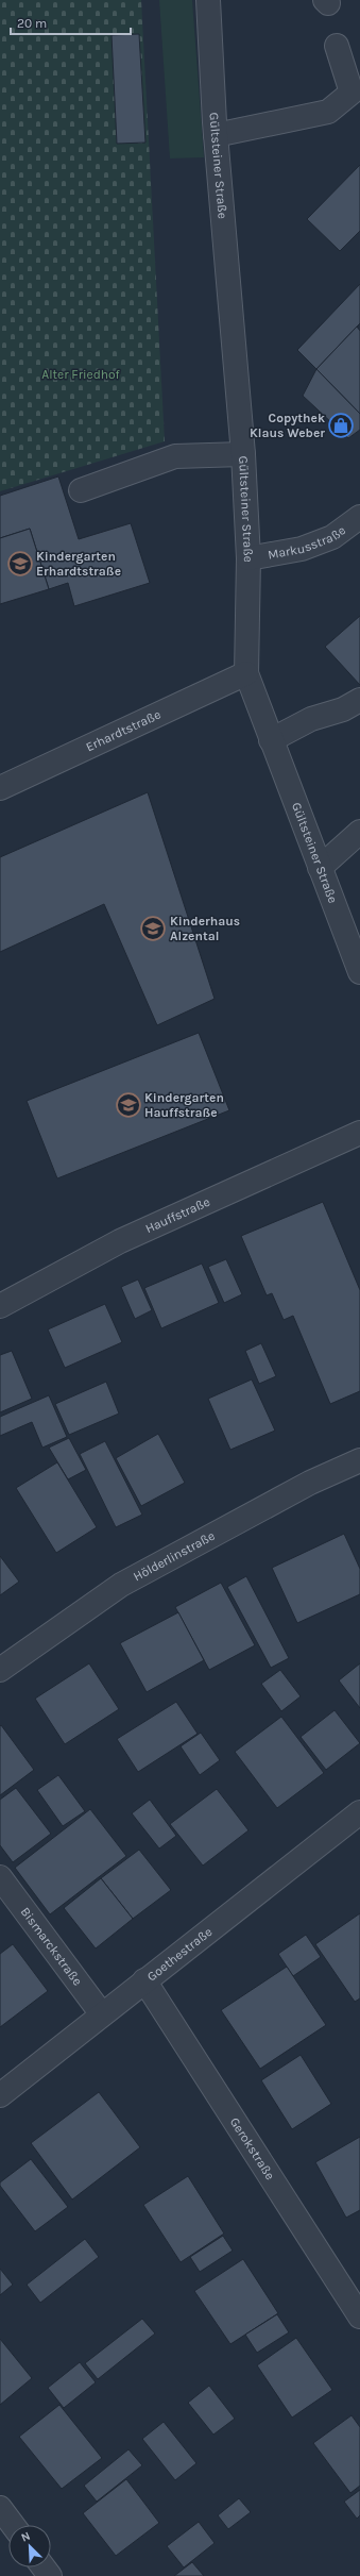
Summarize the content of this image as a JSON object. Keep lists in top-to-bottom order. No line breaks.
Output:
{"streets":{"street":["Gültsteiner Straße","Markusstraße","Erhardtstraße","Hauffstraße","Hölderlinstraße","Bismarckstraße","Goethestraße","Gerokstraße"]},"crossings":[["Gültsteiner Straße","Markusstraße"],["Gültsteiner Straße","Erhardtstraße"],["Bismarckstraße","Goethestraße"],["Goethestraße","Gerokstraße"]],"parks":["Alter Friedhof"],"places":{"shop":["Copythek Klaus Weber"],"school or university":["Kindergarten Erhardtstraße","Kinderhaus Alzental","Kindergarten Hauffstraße"]},"scale_bar":"20 m","north":"top left"}
